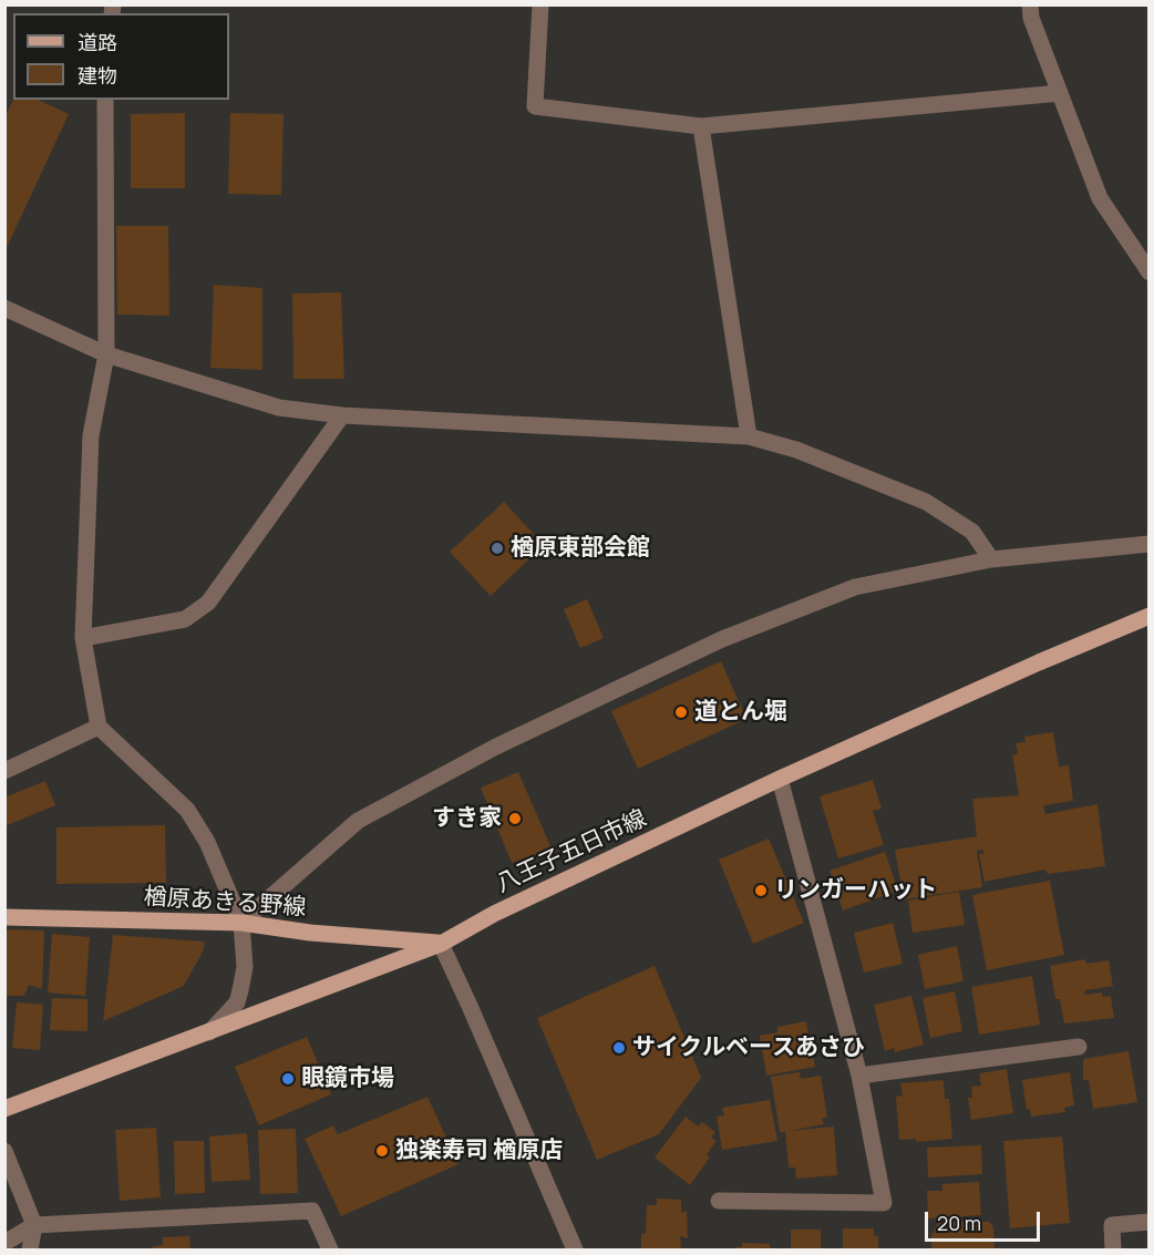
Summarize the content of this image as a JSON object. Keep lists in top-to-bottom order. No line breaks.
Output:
{"streets":{"main road":["八王子五日市線","楢原あきる野線"]},"crossings":[["八王子五日市線","楢原あきる野線"]],"places":["楢原東部会館","道とん堀","すき家","リンガーハット","サイクルベースあさひ","眼鏡市場","独楽寿司 楢原店"],"legend":["道路","建物"],"scale_bar":"20 m"}
